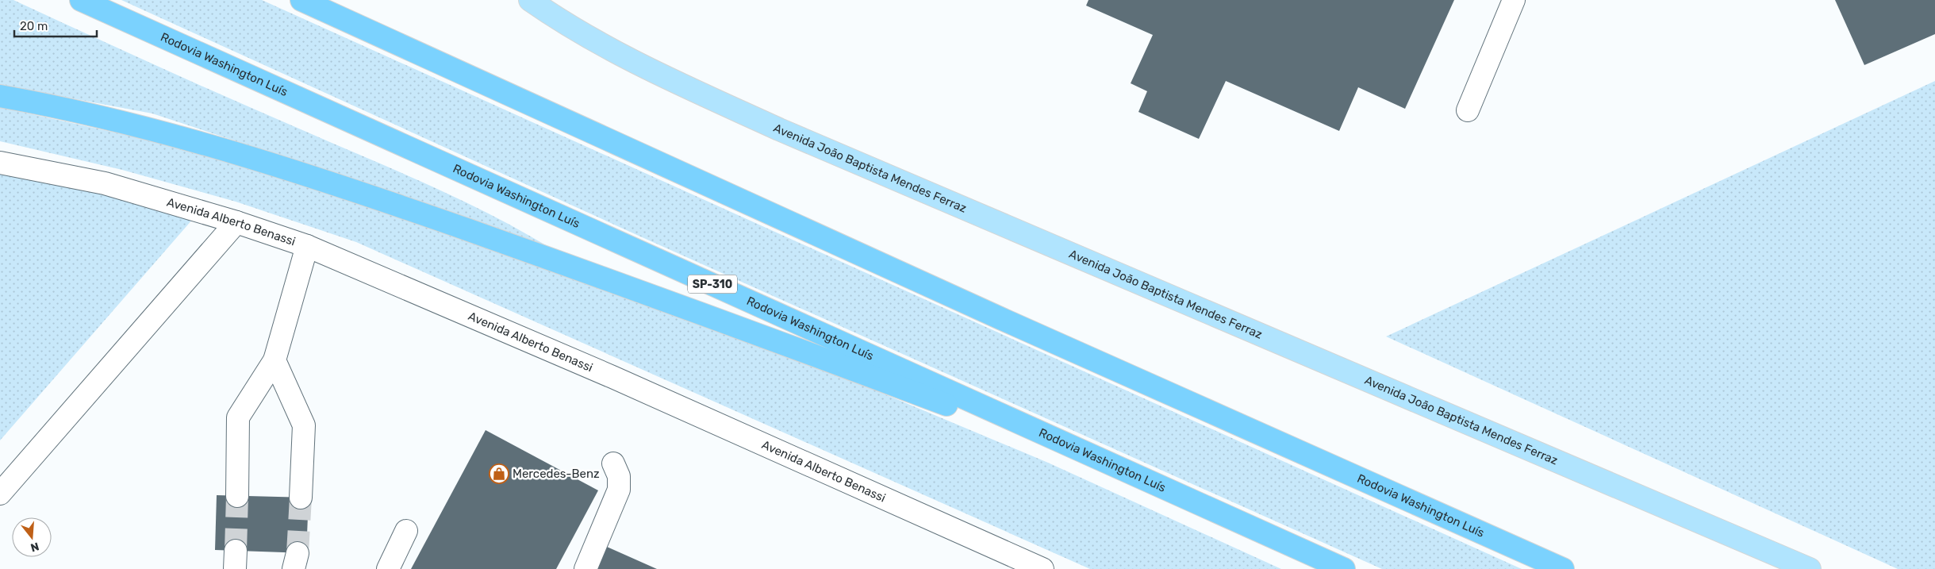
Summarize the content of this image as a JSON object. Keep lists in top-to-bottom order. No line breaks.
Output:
{"streets":{"highway":["Rodovia Washington Luís","SP-310"],"main road":["Avenida João Baptista Mendes Ferraz"],"street":["Avenida Alberto Benassi"]},"places":{"shop":["Mercedes-Benz"]},"scale_bar":"20 m","north":"bottom"}
